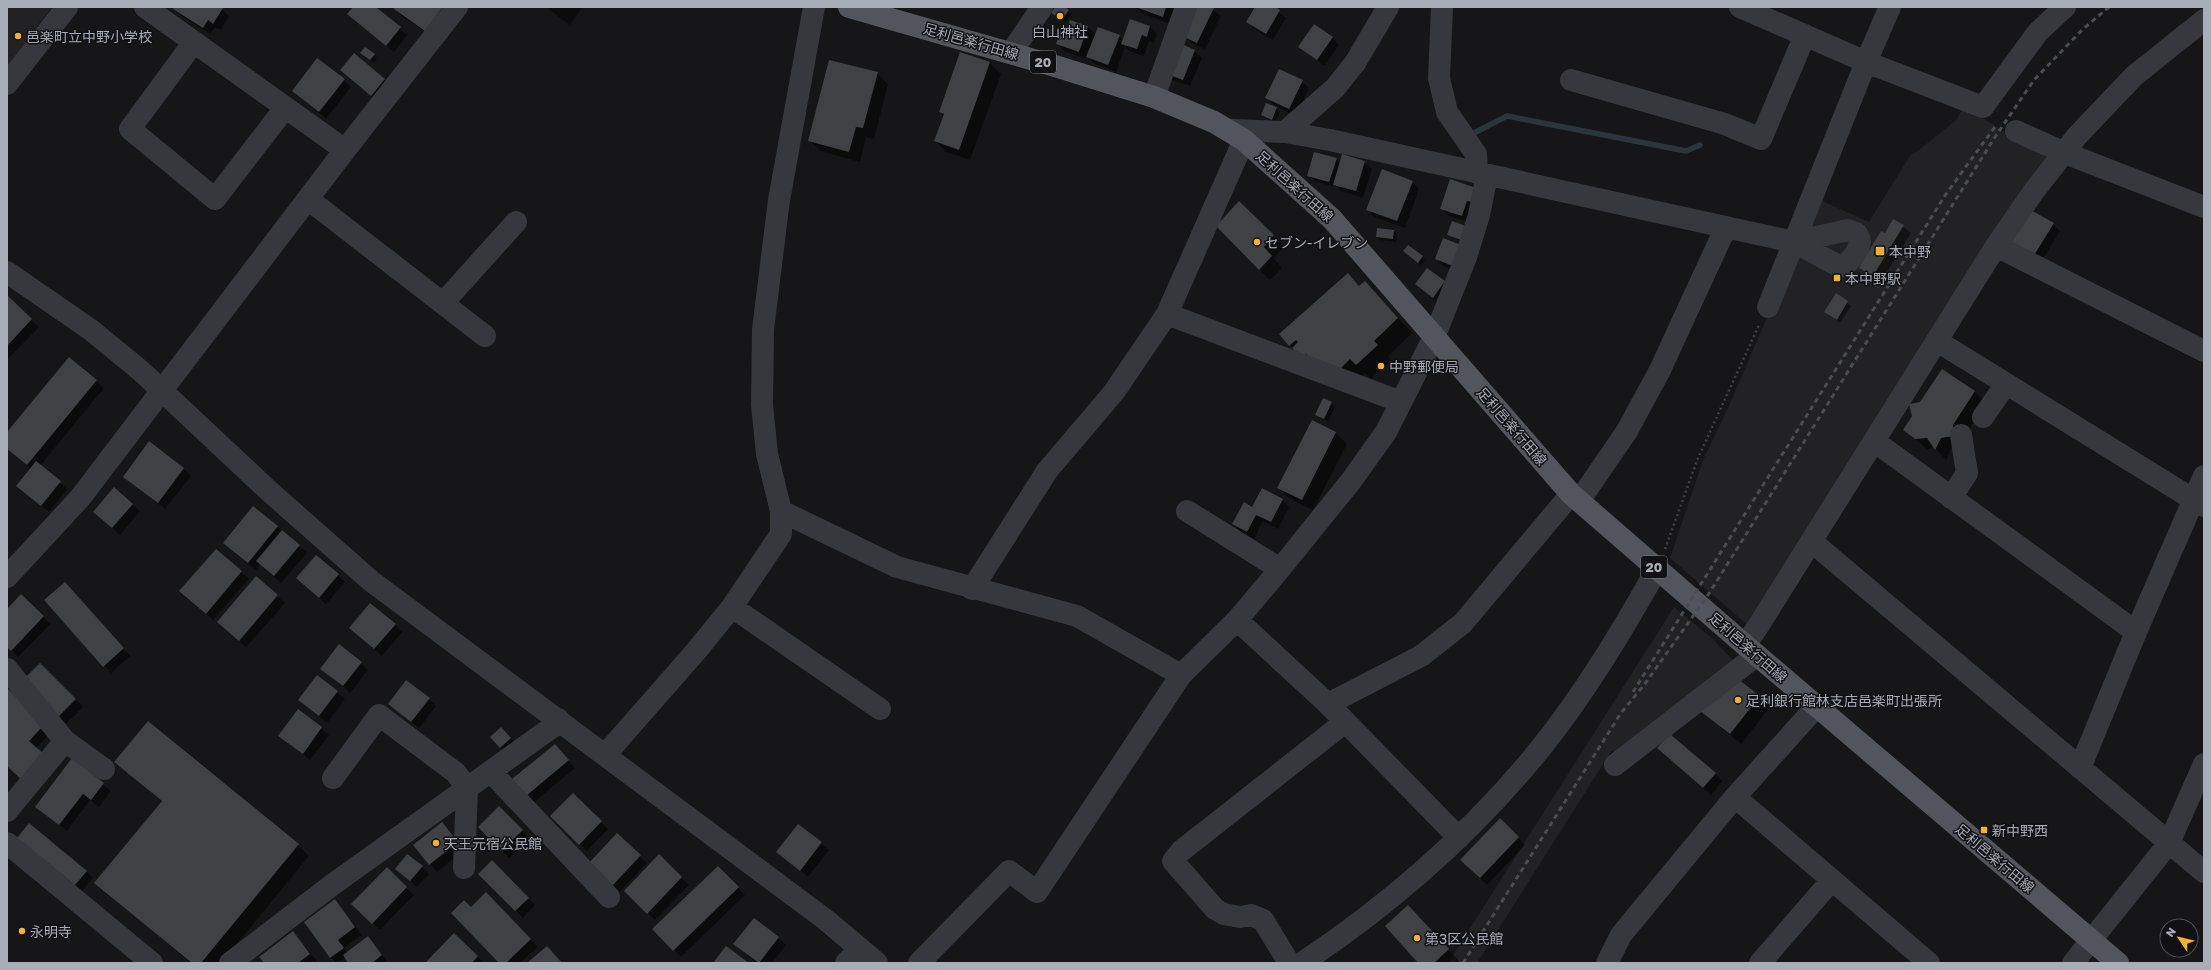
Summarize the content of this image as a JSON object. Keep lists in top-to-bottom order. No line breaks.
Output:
{"streets":{"main road":["足利邑楽行田線","20"]},"places":{"other":["白山神社","邑楽町立中野小学校","セブン-イレブン","中野郵便局","足利銀行館林支店邑楽町出張所","天王元宿公民館","永明寺","第3区公民館"],"transit":["本中野","本中野駅","新中野西"]},"north":"top left"}
